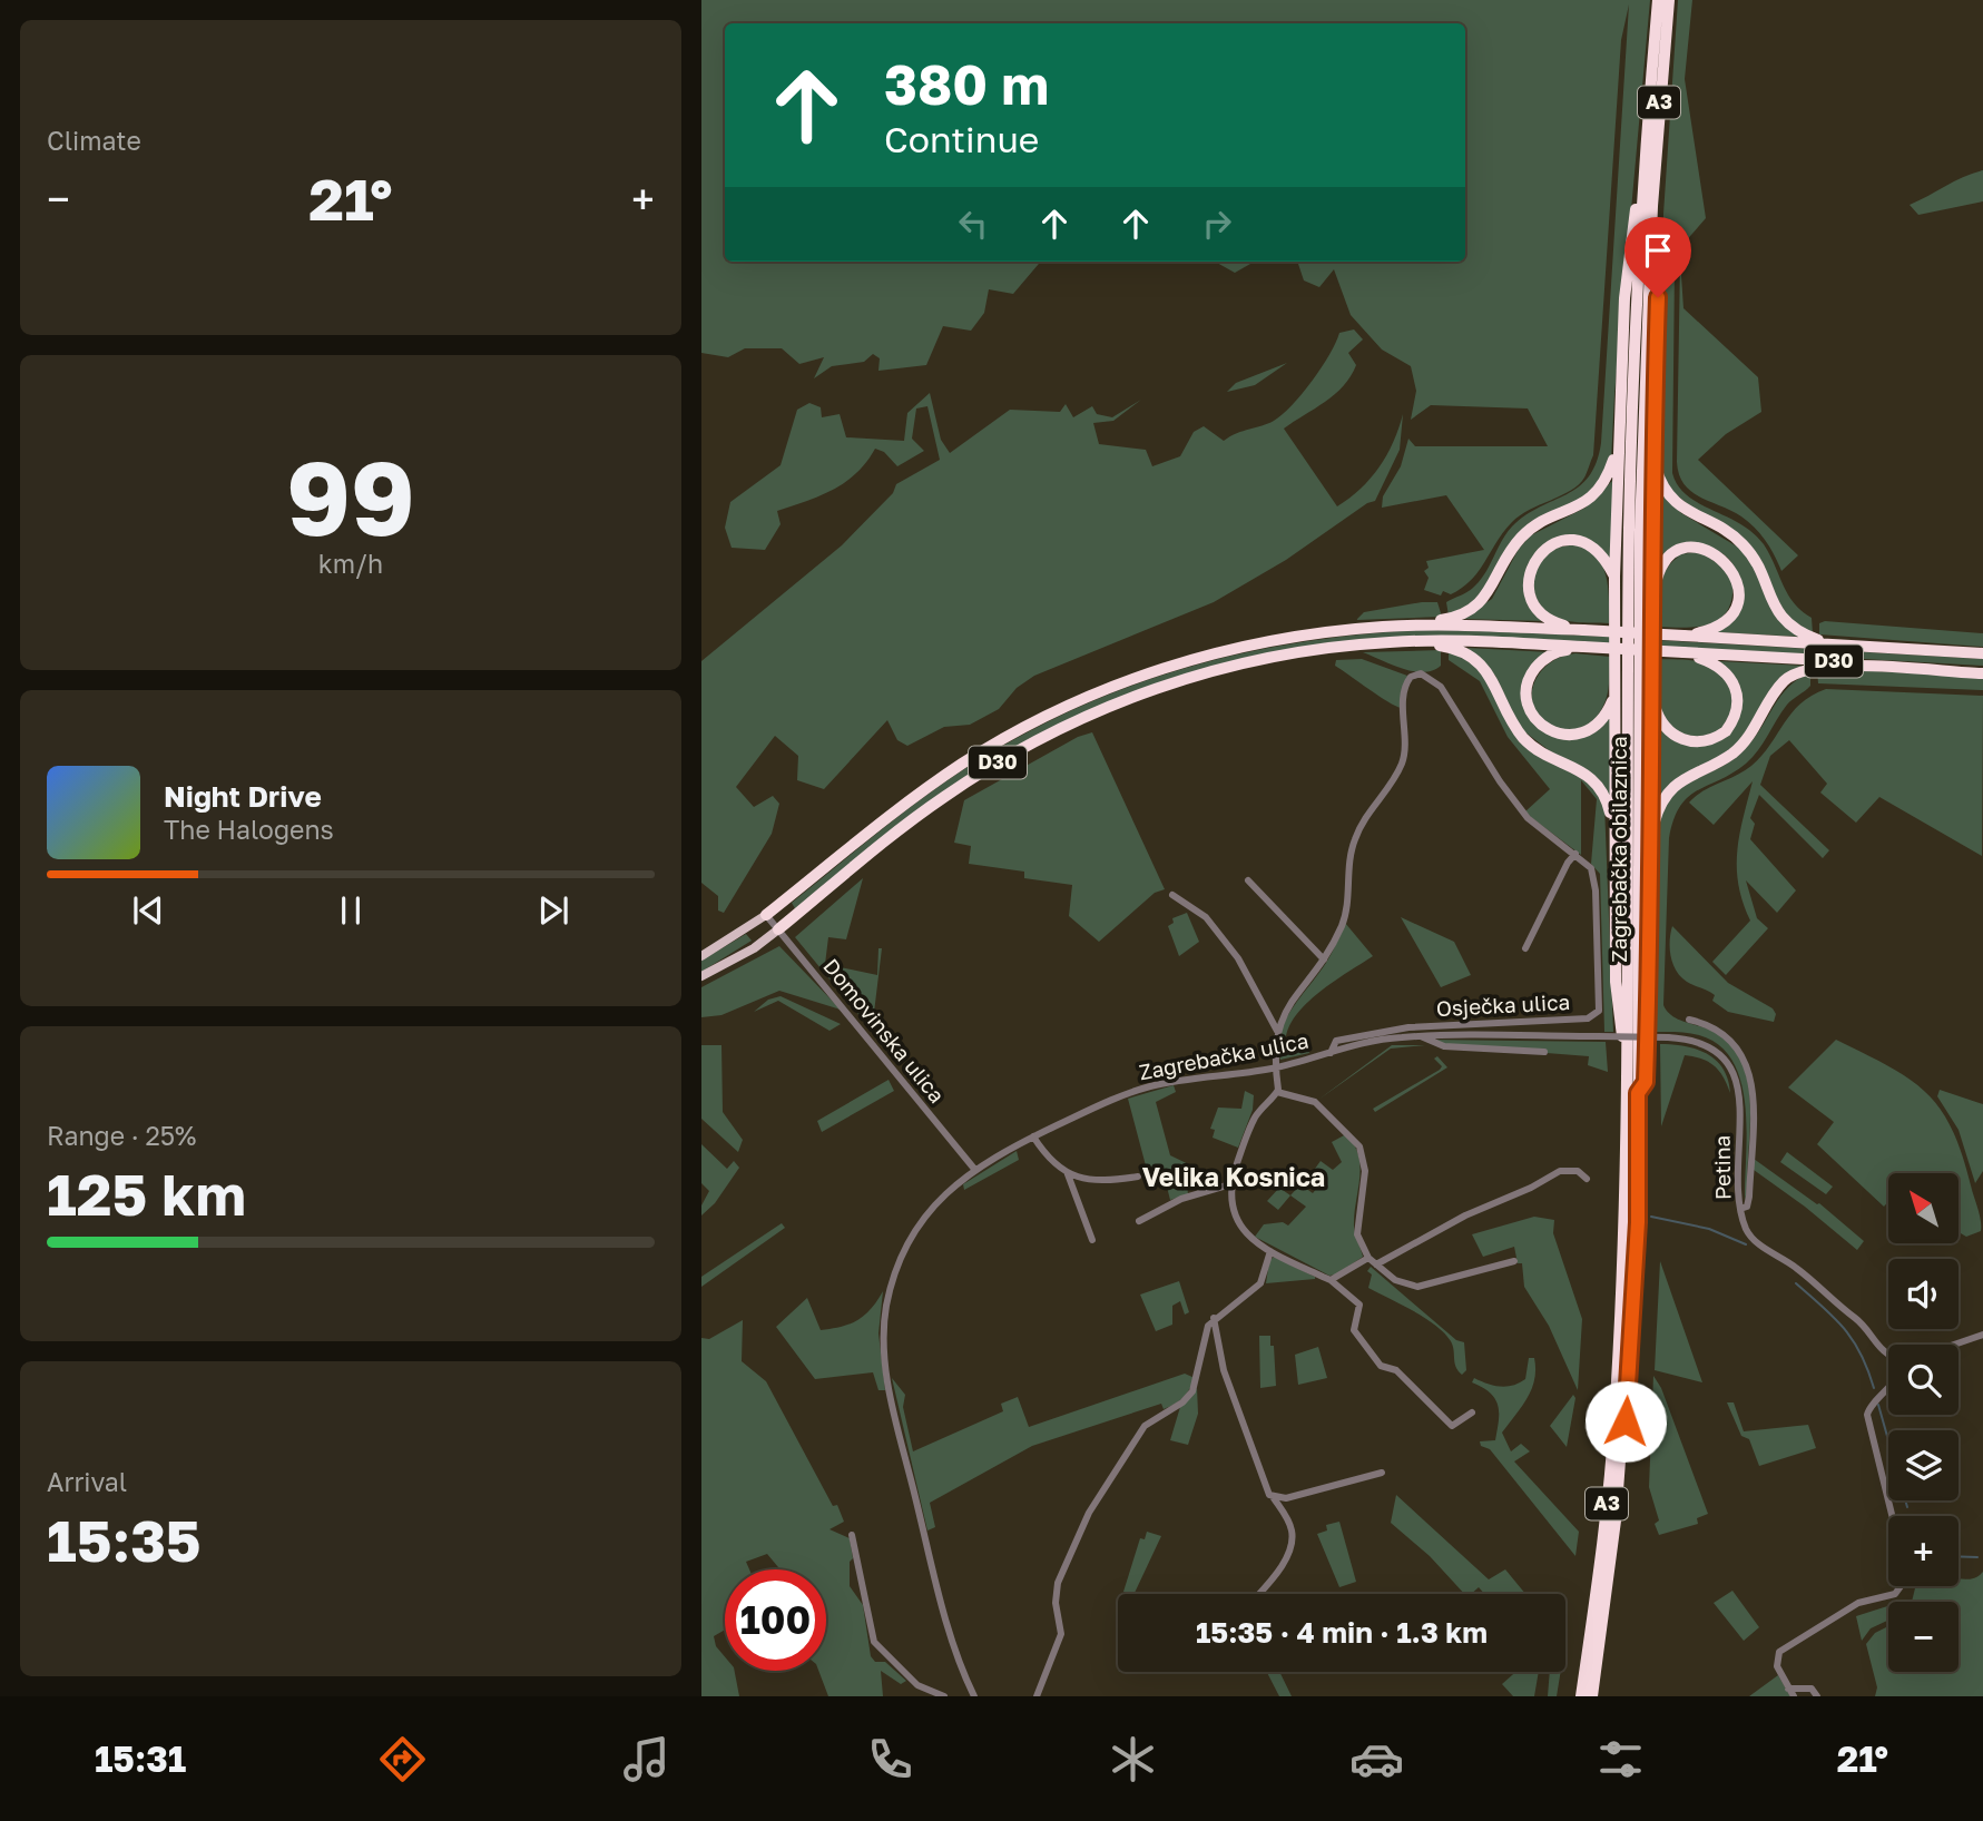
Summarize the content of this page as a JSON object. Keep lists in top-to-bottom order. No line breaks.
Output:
{"streets":{"highway":["A3","D30","Zagrebačka obilaznica"],"street":["Osječka ulica","Domovinska ulica","Zagrebačka ulica","Petina"]},"crossings":[["D30","Domovinska ulica"],["Osječka ulica","Zagrebačka ulica"],["Domovinska ulica","Zagrebačka ulica"],["Zagrebačka ulica","Petina"]],"districts":["Velika Kosnica"],"north":"top left","page":{"tile":["Climate",["99","km/h"],["Range · 25%","125 km"],["Arrival","15:35"]],"turn":["380 m","Continue"],"heat":["−","21°","+"],"song":["Night Drive","The Halogens"],"map_buttons":["+","−"],"limit":"100","trip":"15:35 · 4 min · 1.3 km","tabs":["15:31","21°"]}}
